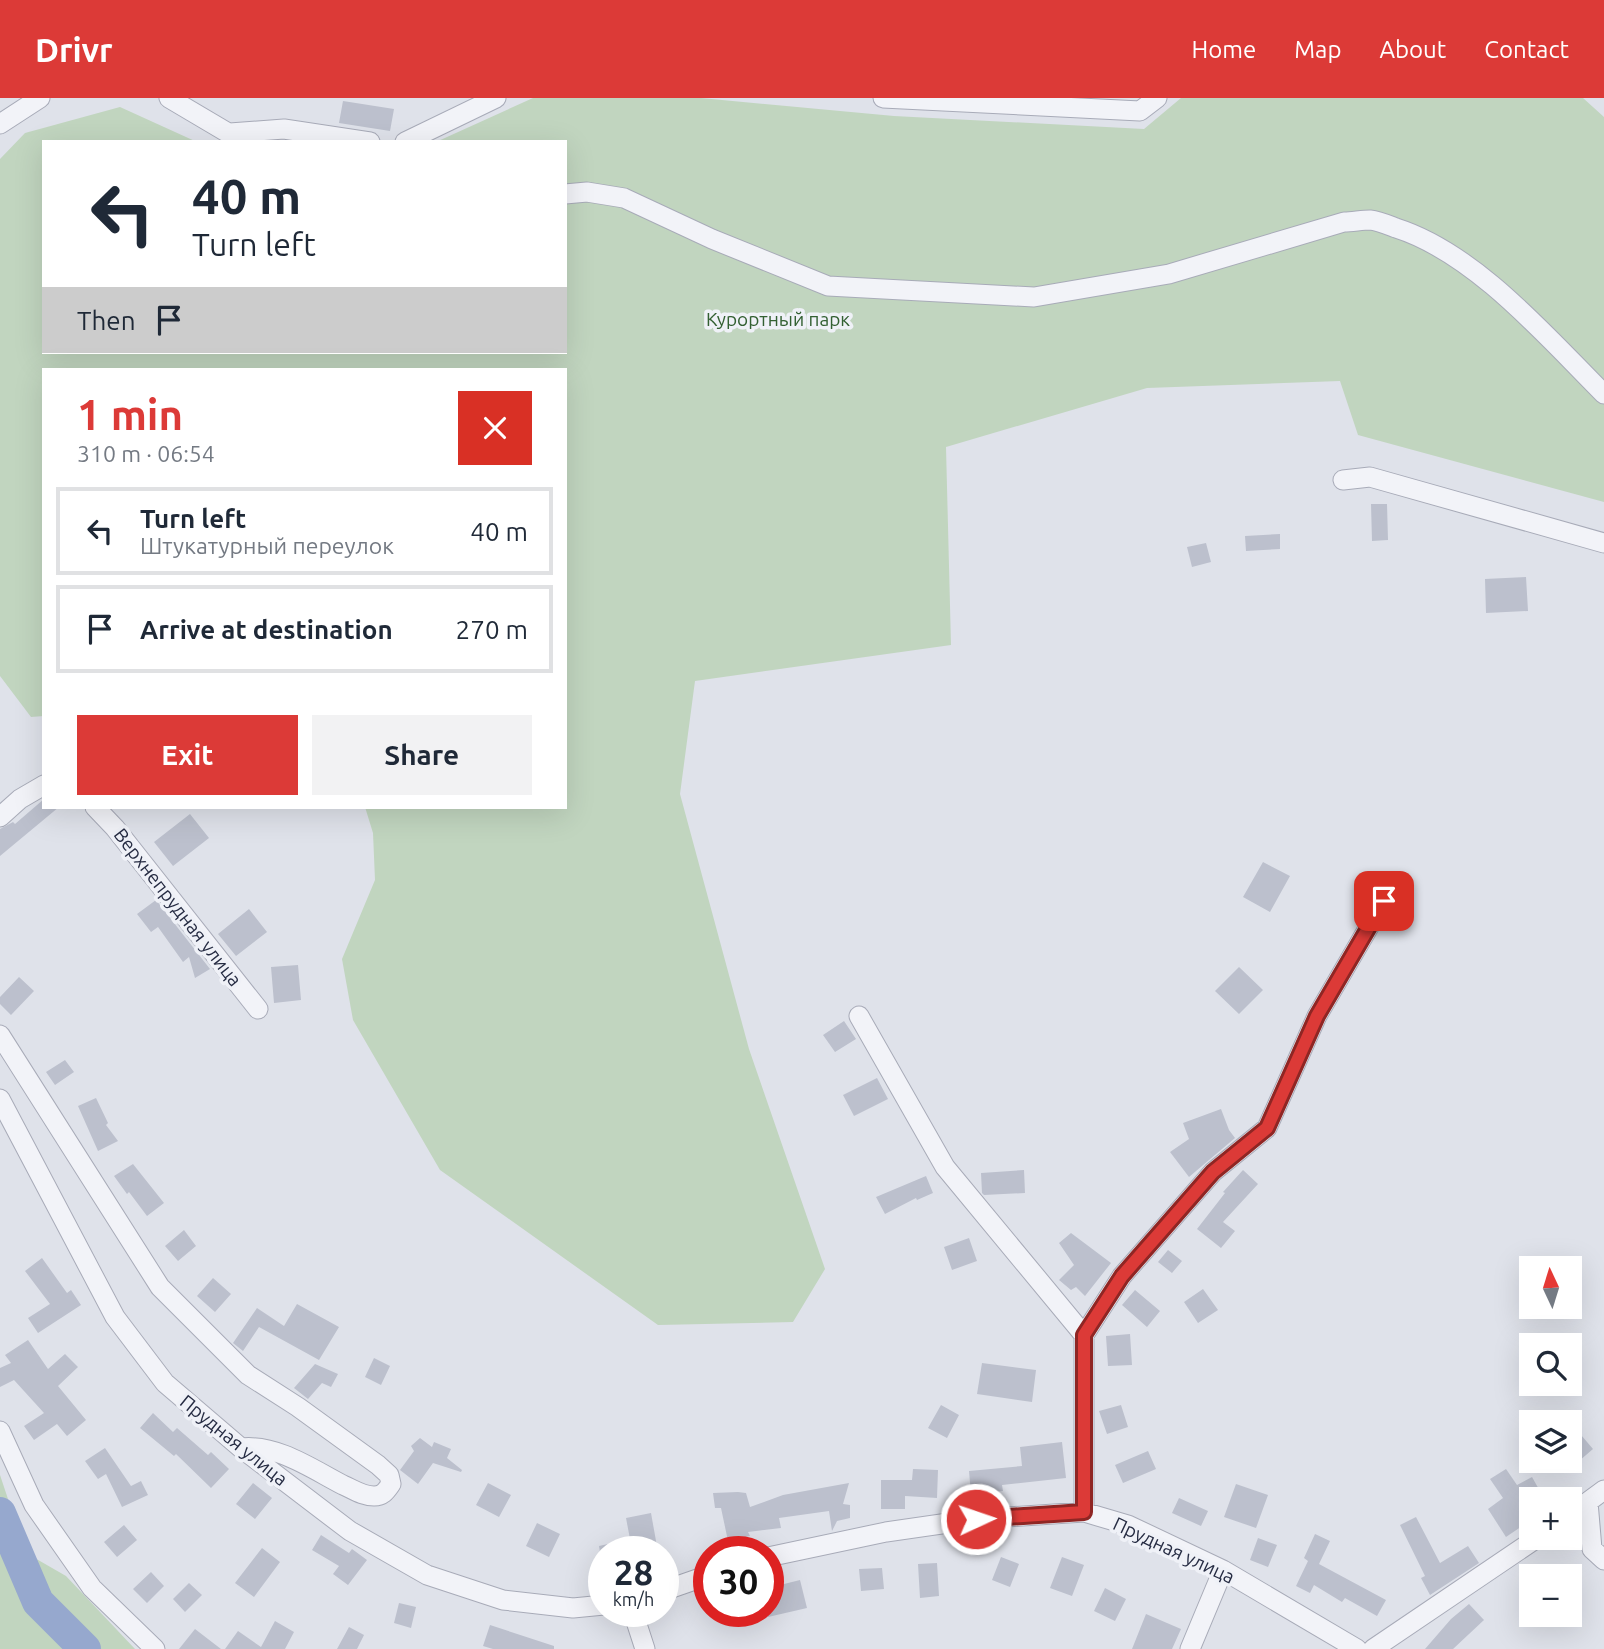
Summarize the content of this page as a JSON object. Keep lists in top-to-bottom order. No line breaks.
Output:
{"streets":{"street":["Верхнепрудная улица","Прудная улица"]},"parks":["Курортный парк"],"north":"top","page":{"header":"Drivr","nav":["Home","Map","About","Contact"],"turn":["40 m","Turn left"],"then":"Then","heading":["1 min","310 m · 06:54"],"list":[{"name":"Turn left","note":"Штукатурный переулок","value":"40 m"},{"name":"Arrive at destination","value":"270 m"}],"buttons":["Exit","Share"],"map_buttons":["+","−"],"speed":"28 km/h","limit":"30"}}
